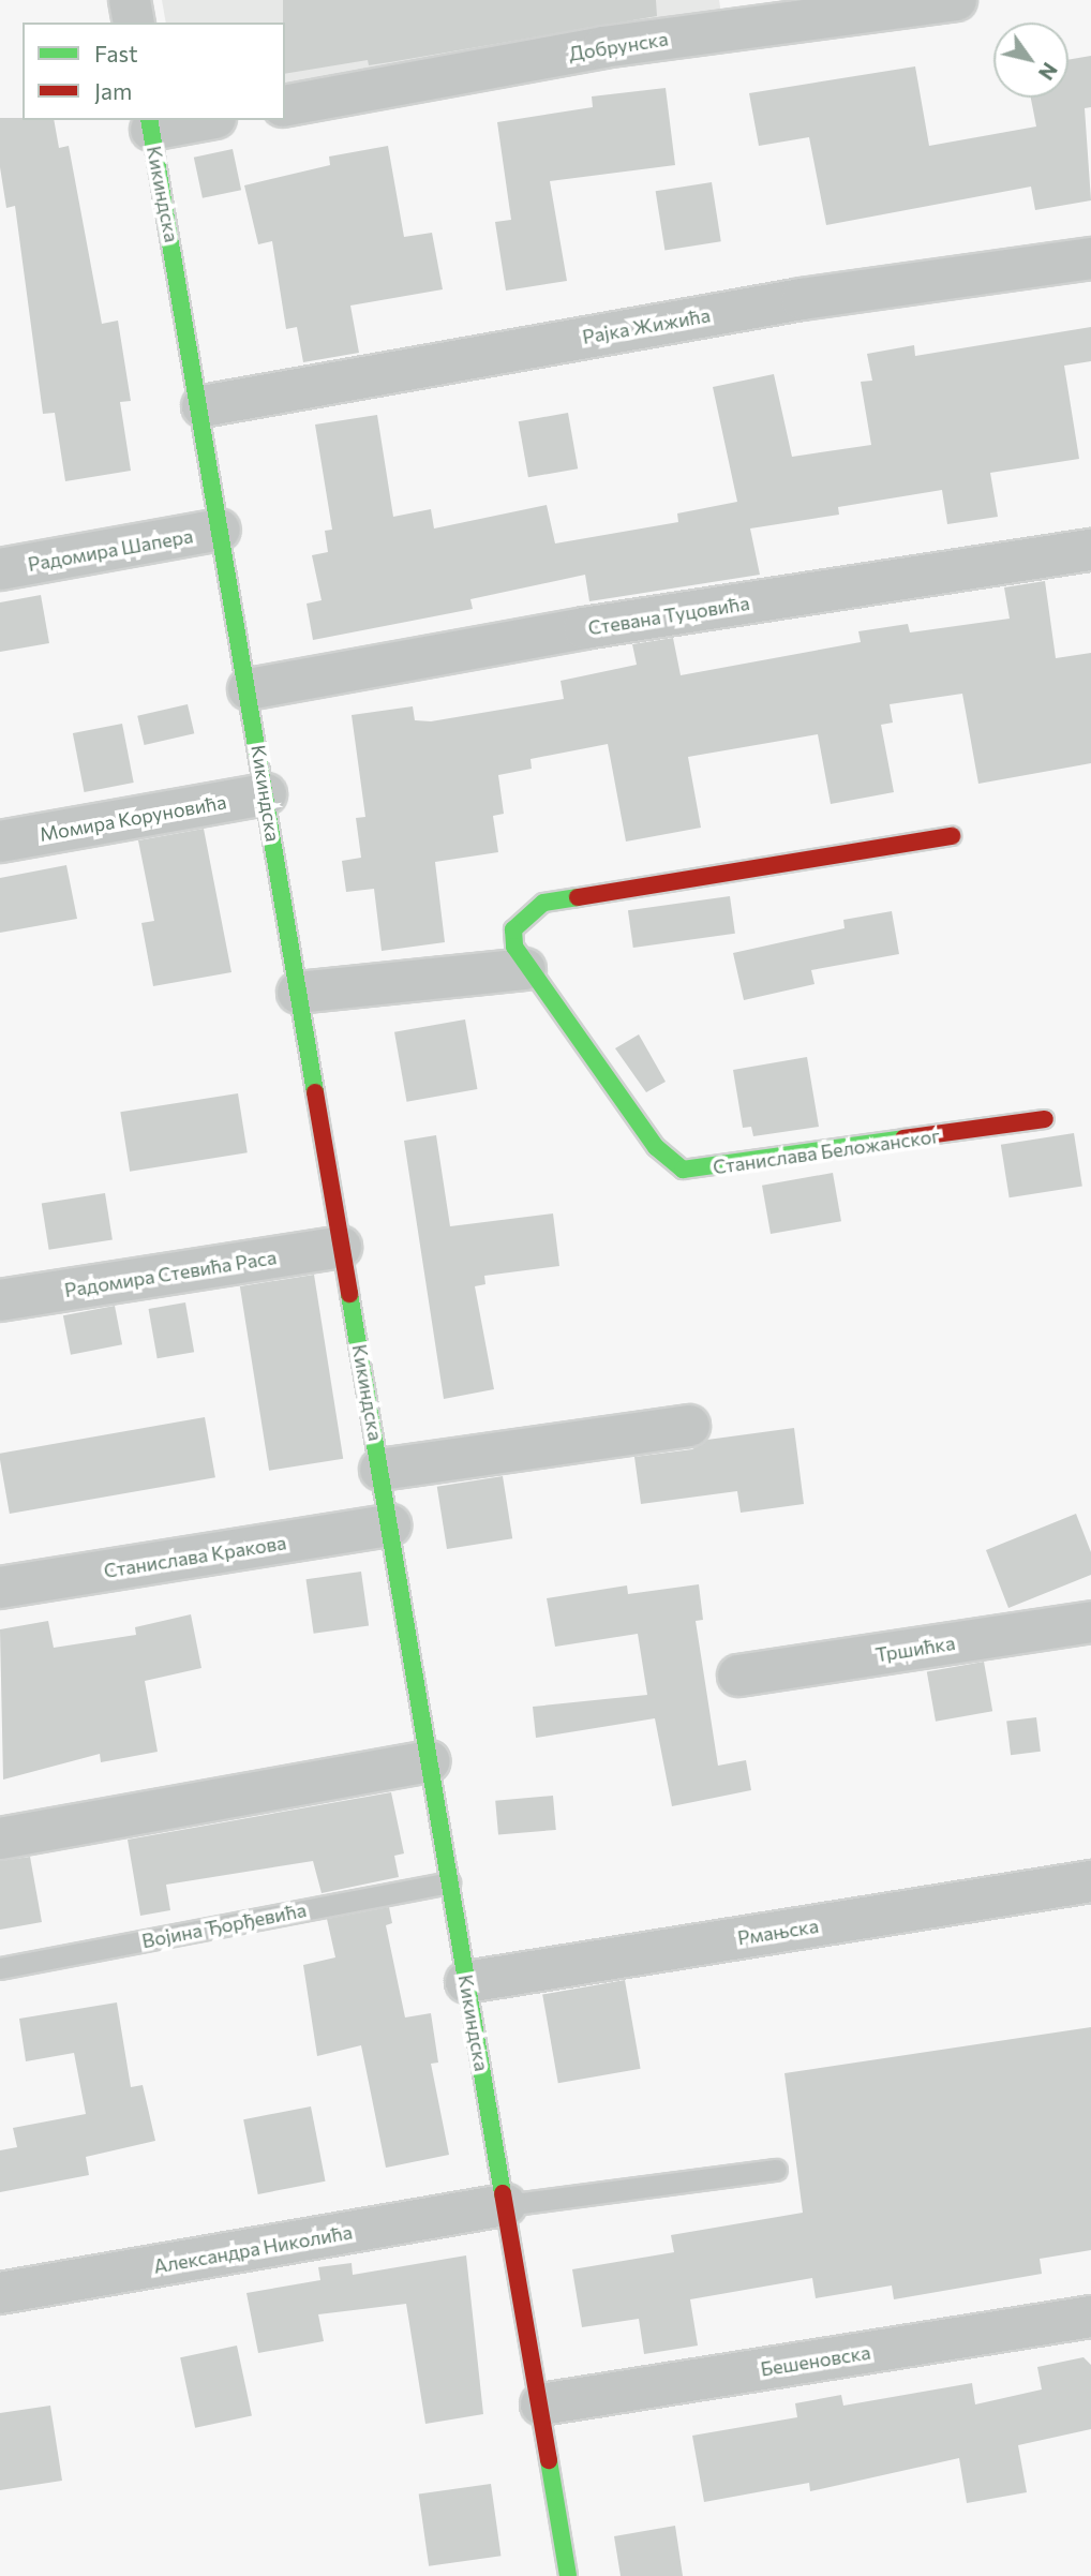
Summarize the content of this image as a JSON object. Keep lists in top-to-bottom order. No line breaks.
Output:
{"streets":{"street":["Добрунска","Кикиндска","Рајка Жижића","Радомира Шапера","Стевана Туцовића","Момира Коруновића","Станислава Беложанског","Радомира Стевића Раса","Станислава Кракова","Тршићка","Рмањска","Александра Николића","Бешеновска"],"lane":["Војина Ђорђевића"]},"crossings":[["Кикиндска","Рајка Жижића"],["Кикиндска","Радомира Шапера"],["Кикиндска","Стевана Туцовића"],["Кикиндска","Момира Коруновића"],["Кикиндска","Радомира Стевића Раса"],["Кикиндска","Станислава Кракова"],["Кикиндска","Војина Ђорђевића"],["Кикиндска","Рмањска"],["Кикиндска","Александра Николића"],["Кикиндска","Бешеновска"]],"legend":["Fast","Jam"],"north":"bottom right"}
